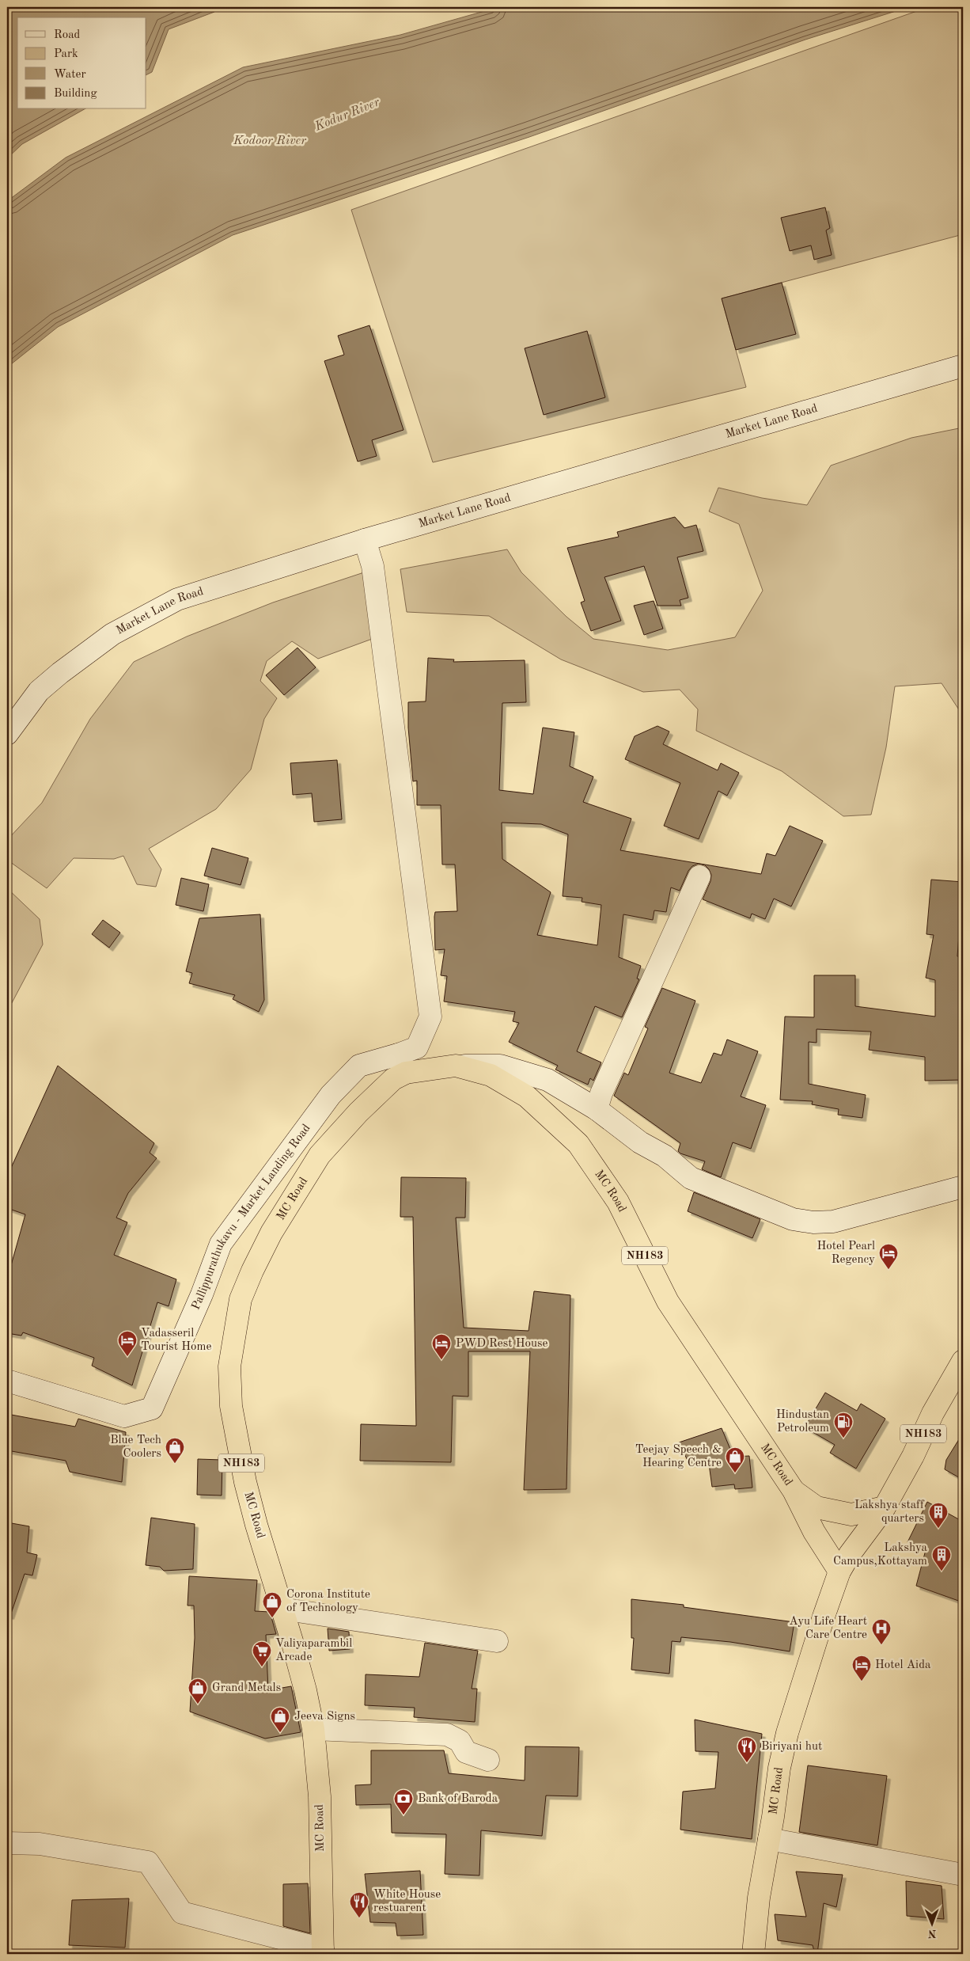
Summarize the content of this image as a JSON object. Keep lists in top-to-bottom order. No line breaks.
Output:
{"streets":{"highway":["MC Road","NH183"],"street":["Market Lane Road","Pallippurathukavu - Market Landing Road"]},"crossings":[["MC Road","Pallippurathukavu - Market Landing Road"],["MC Road","NH183"]],"water":["Kodur River","Kodoor River"],"places":{"hotel":["Hotel Pearl Regency","Vadasseril Tourist Home","PWD Rest House","Hotel Aida"],"fuel station":["Hindustan Petroleum"],"shop":["Blue Tech Coolers","Teejay Speech & Hearing Centre","Corona Institute of Technology","Grand Metals","Jeeva Signs"],"building":["Lakshya staff quarters","Lakshya Campus,Kottayam"],"hospital":["Ayu Life Heart Care Centre"],"supermarket":["Valiyaparambil Arcade"],"restaurant":["Biriyani hut","White House restuarent"],"bank":["Bank of Baroda"]},"legend":["Road","Park","Water","Building"],"north":"bottom"}
